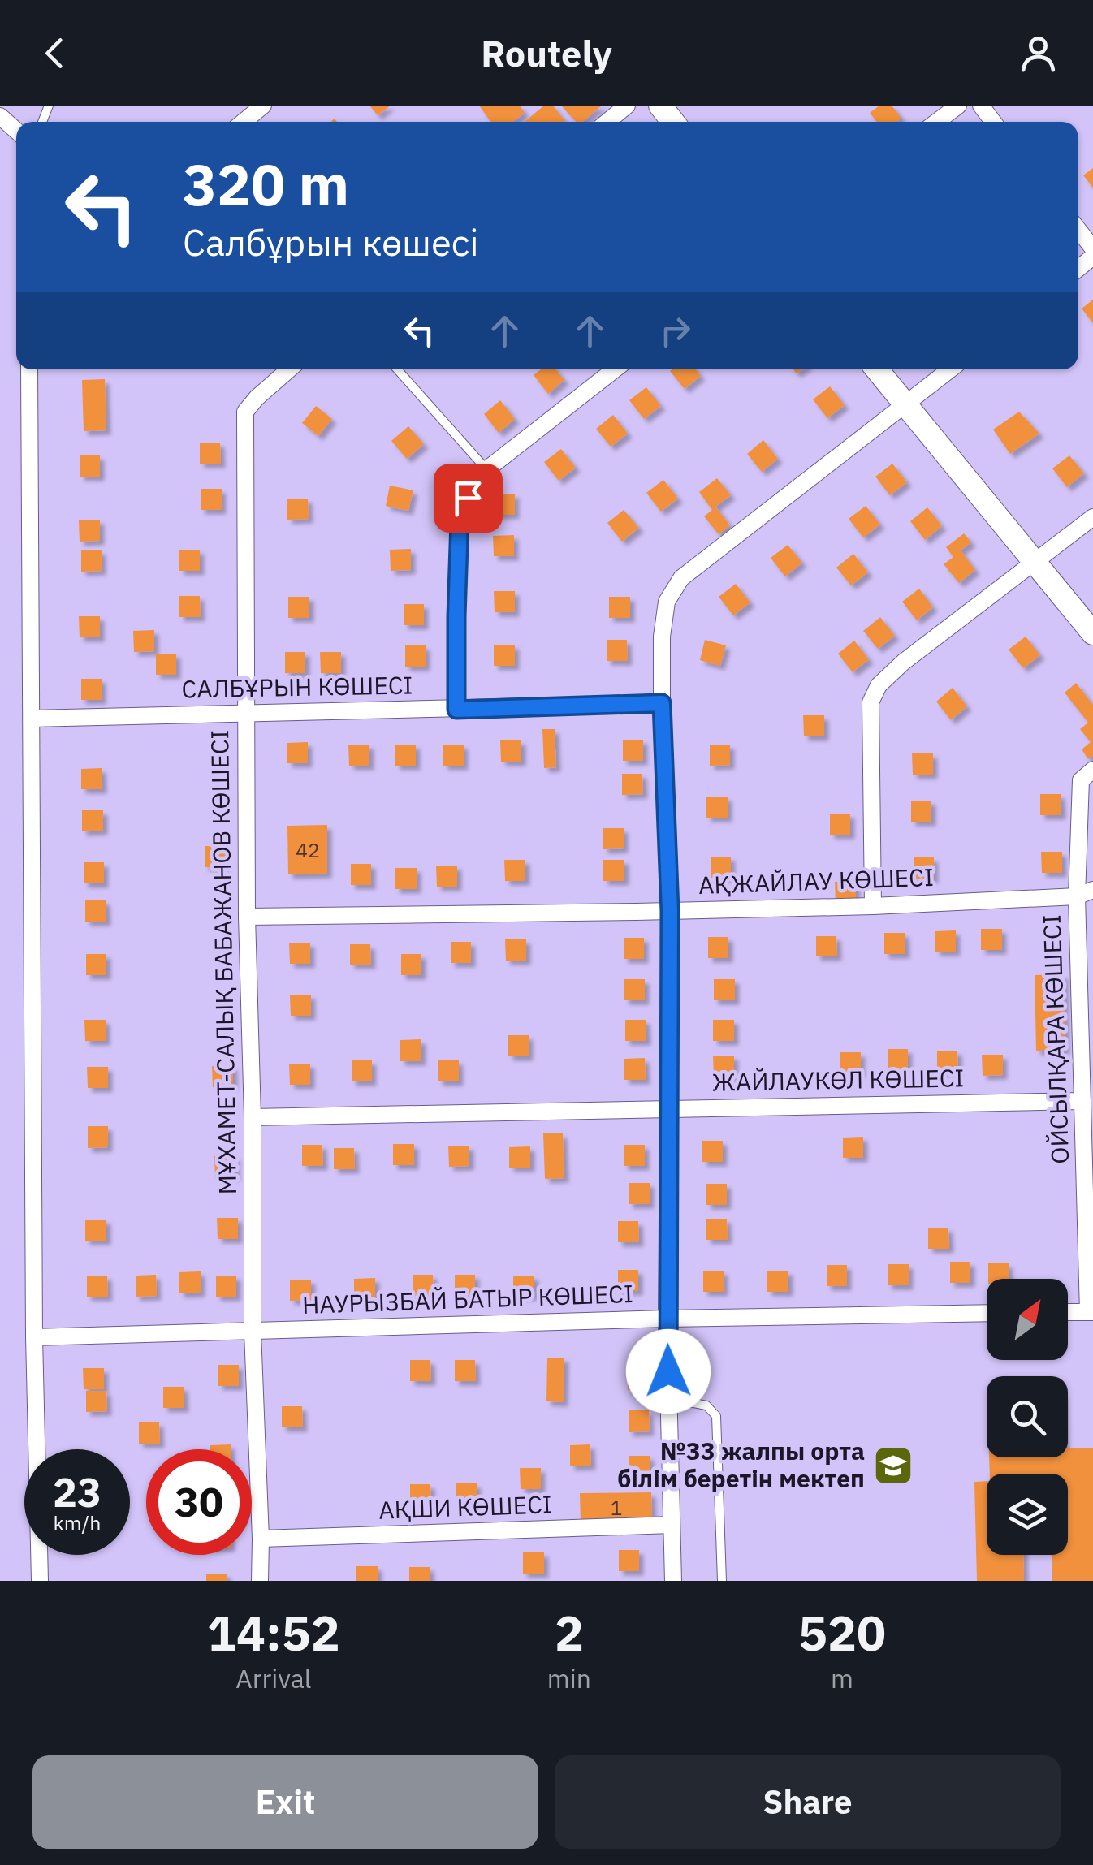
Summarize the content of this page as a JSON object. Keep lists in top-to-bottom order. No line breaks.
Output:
{"streets":{"street":["САЛБҰРЫН КӨШЕСІ","АҚЖАЙЛАУ КӨШЕСІ","МҰХАМЕТ-САЛЫҚ БАБАЖАНОВ КӨШЕСІ","ОЙСЫЛҚАРА КӨШЕСІ","ЖАЙЛАУКӨЛ КӨШЕСІ","НАУРЫЗБАЙ БАТЫР КӨШЕСІ","АҚШИ КӨШЕСІ"]},"crossings":[["САЛБҰРЫН КӨШЕСІ","МҰХАМЕТ-САЛЫҚ БАБАЖАНОВ КӨШЕСІ"],["АҚЖАЙЛАУ КӨШЕСІ","МҰХАМЕТ-САЛЫҚ БАБАЖАНОВ КӨШЕСІ"],["АҚЖАЙЛАУ КӨШЕСІ","ОЙСЫЛҚАРА КӨШЕСІ"],["МҰХАМЕТ-САЛЫҚ БАБАЖАНОВ КӨШЕСІ","ЖАЙЛАУКӨЛ КӨШЕСІ"],["МҰХАМЕТ-САЛЫҚ БАБАЖАНОВ КӨШЕСІ","НАУРЫЗБАЙ БАТЫР КӨШЕСІ"],["МҰХАМЕТ-САЛЫҚ БАБАЖАНОВ КӨШЕСІ","АҚШИ КӨШЕСІ"],["ОЙСЫЛҚАРА КӨШЕСІ","ЖАЙЛАУКӨЛ КӨШЕСІ"]],"places":{"school or university":["№33 жалпы орта білім беретін мектеп"]},"house_numbers":["42","1"],"north":"top right","page":{"header":"Routely","turn":["320 m","Салбұрын көшесі"],"speed":"23 km/h","limit":"30","eta":["14:52","Arrival","2","min","520","m"],"buttons":["Exit","Share"]}}
